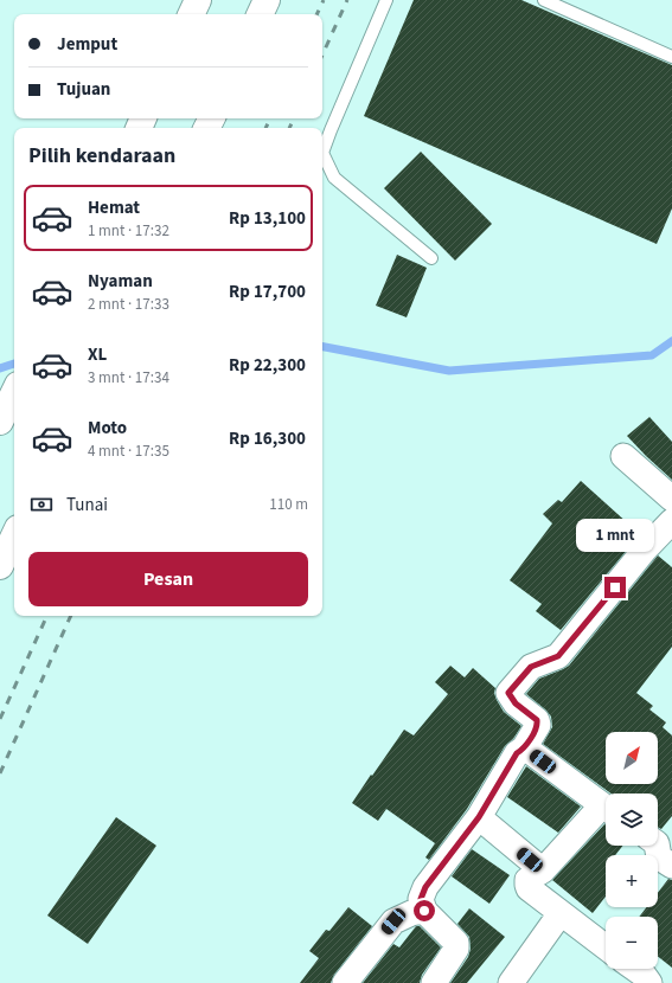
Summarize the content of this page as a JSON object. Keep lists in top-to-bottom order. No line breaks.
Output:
{"north":"top right","page":{"banner":["Jemput","Tujuan"],"heading":"Pilih kendaraan","list":[{"name":"Hemat","note":"1 mnt · 17:32","value":"Rp 13,100"},{"name":"Nyaman","note":"2 mnt · 17:33","value":"Rp 17,700"},{"name":"XL","note":"3 mnt · 17:34","value":"Rp 22,300"},{"name":"Moto","note":"4 mnt · 17:35","value":"Rp 16,300"}],"pay":["Tunai","110 m"],"bubble":"1 mnt","buttons":"Pesan","map_buttons":["+","−"]}}
